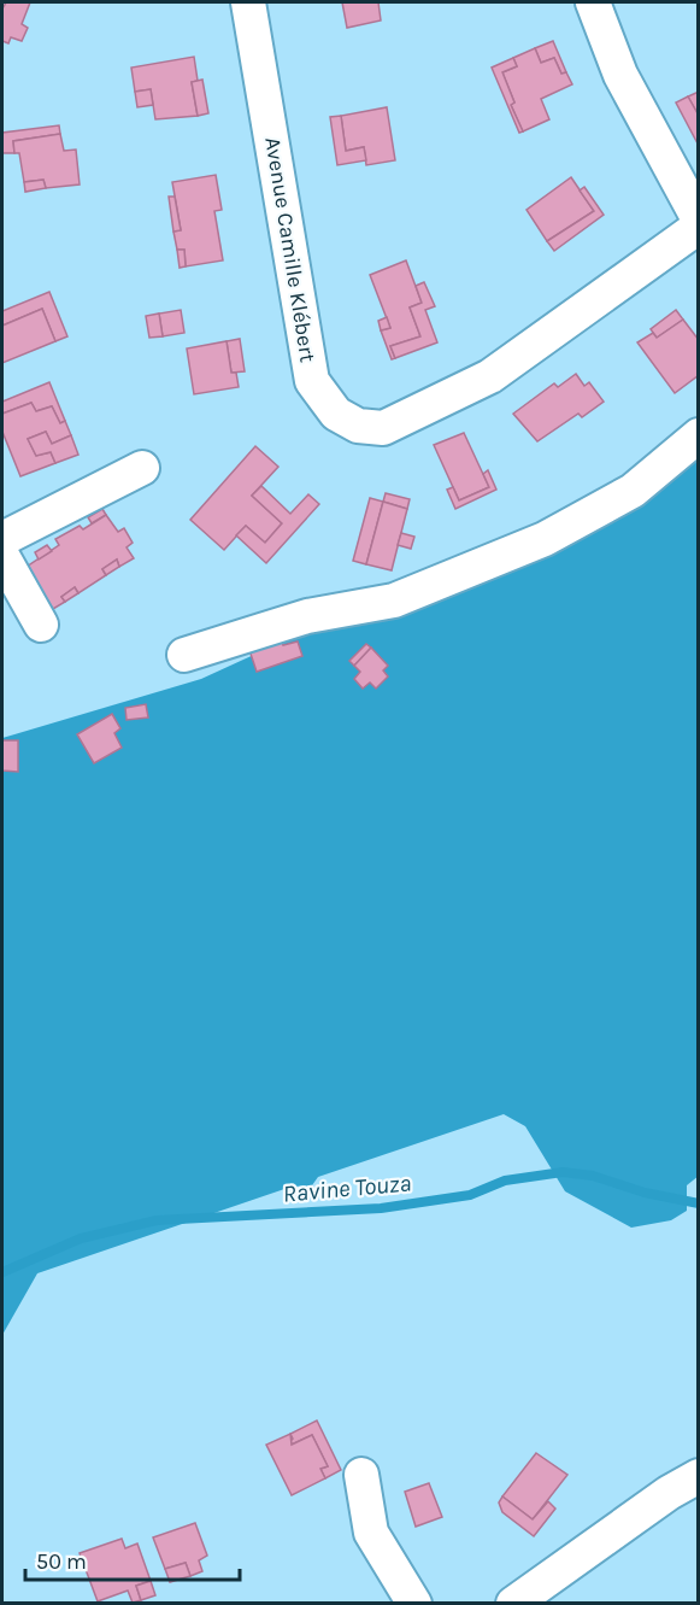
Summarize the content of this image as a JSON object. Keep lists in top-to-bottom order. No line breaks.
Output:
{"streets":{"street":["Avenue Camille Klébert"]},"water":["Ravine Touza"],"scale_bar":"50 m"}
